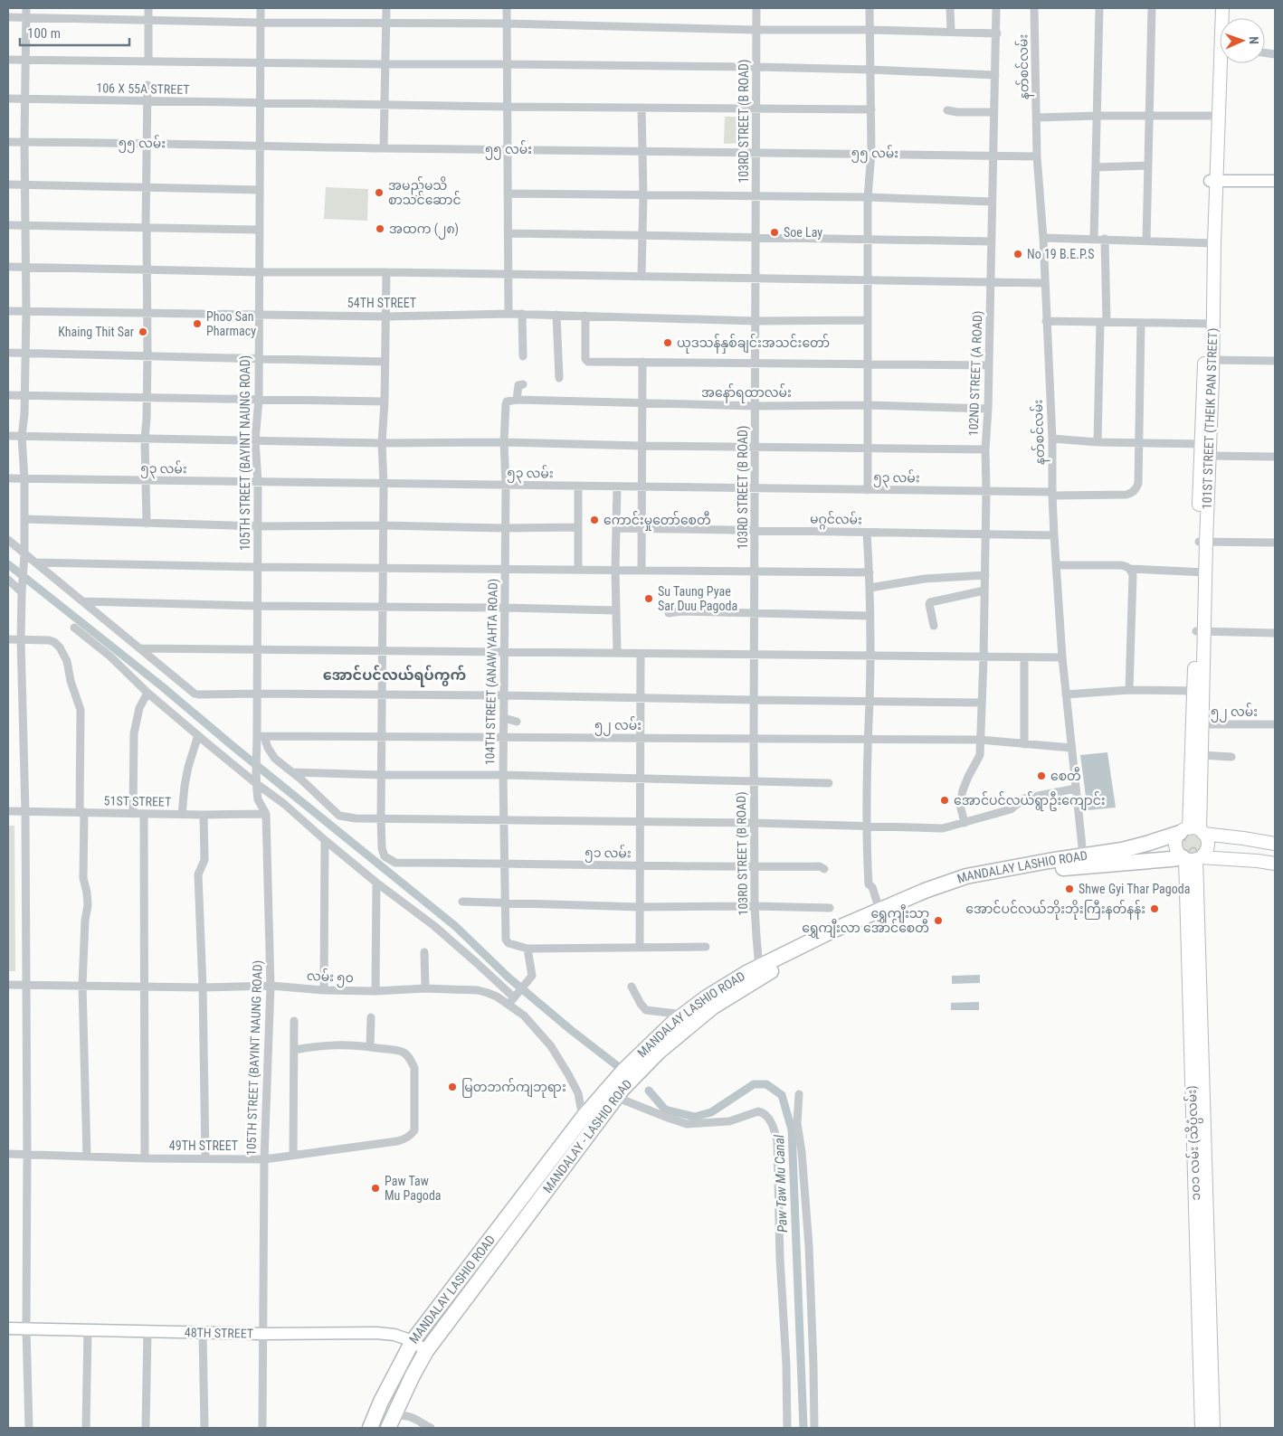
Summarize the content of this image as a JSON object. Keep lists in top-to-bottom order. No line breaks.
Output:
{"streets":{"highway":["MANDALAY LASHIO ROAD","MANDALAY - LASHIO ROAD"],"main road":["101ST STREET (THEIK PAN STREET)","၁၀၁ လမ်း (သိပ္ပံလမ်း)","48TH STREET"],"street":["နတ်စင်လမ်း","106 X 55A STREET","103RD STREET (B ROAD)","၅၅ လမ်း","54TH STREET","102ND STREET (A ROAD)","အနော်ရထာလမ်း","105TH STREET (BAYINT NAUNG ROAD)","၅၃ လမ်း","မဂ္ဂင်လမ်း","104TH STREET (ANAW YAHTA ROAD)","၅၂ လမ်း","51ST STREET","၅၁ လမ်း","လမ်း ၅၀","49TH STREET"]},"crossings":[["နတ်စင်လမ်း","၅၅ လမ်း"],["နတ်စင်လမ်း","၅၃ လမ်း"],["နတ်စင်လမ်း","မဂ္ဂင်လမ်း"],["နတ်စင်လမ်း","၅၂ လမ်း"],["နတ်စင်လမ်း","MANDALAY LASHIO ROAD"],["106 X 55A STREET","103RD STREET (B ROAD)"],["106 X 55A STREET","105TH STREET (BAYINT NAUNG ROAD)"],["103RD STREET (B ROAD)","၅၅ လမ်း"],["103RD STREET (B ROAD)","54TH STREET"],["103RD STREET (B ROAD)","အနော်ရထာလမ်း"],["103RD STREET (B ROAD)","၅၃ လမ်း"],["103RD STREET (B ROAD)","မဂ္ဂင်လမ်း"],["103RD STREET (B ROAD)","၅၂ လမ်း"],["103RD STREET (B ROAD)","၅၁ လမ်း"],["103RD STREET (B ROAD)","MANDALAY LASHIO ROAD"],["103RD STREET (B ROAD)","MANDALAY - LASHIO ROAD"],["၅၅ လမ်း","102ND STREET (A ROAD)"],["၅၅ လမ်း","105TH STREET (BAYINT NAUNG ROAD)"],["54TH STREET","105TH STREET (BAYINT NAUNG ROAD)"],["102ND STREET (A ROAD)","အနော်ရထာလမ်း"],["102ND STREET (A ROAD)","၅၃ လမ်း"],["102ND STREET (A ROAD)","မဂ္ဂင်လမ်း"],["102ND STREET (A ROAD)","၅၂ လမ်း"],["အနော်ရထာလမ်း","104TH STREET (ANAW YAHTA ROAD)"],["101ST STREET (THEIK PAN STREET)","၅၂ လမ်း"],["101ST STREET (THEIK PAN STREET)","MANDALAY LASHIO ROAD"],["101ST STREET (THEIK PAN STREET)","MANDALAY - LASHIO ROAD"],["101ST STREET (THEIK PAN STREET)","၁၀၁ လမ်း (သိပ္ပံလမ်း)"],["105TH STREET (BAYINT NAUNG ROAD)","၅၃ လမ်း"],["105TH STREET (BAYINT NAUNG ROAD)","၅၂ လမ်း"],["105TH STREET (BAYINT NAUNG ROAD)","51ST STREET"],["105TH STREET (BAYINT NAUNG ROAD)","လမ်း ၅၀"],["105TH STREET (BAYINT NAUNG ROAD)","49TH STREET"],["105TH STREET (BAYINT NAUNG ROAD)","48TH STREET"],["၅၃ လမ်း","104TH STREET (ANAW YAHTA ROAD)"],["104TH STREET (ANAW YAHTA ROAD)","၅၂ လမ်း"],["104TH STREET (ANAW YAHTA ROAD)","၅၁ လမ်း"],["MANDALAY LASHIO ROAD","လမ်း ၅၀"],["MANDALAY LASHIO ROAD","MANDALAY - LASHIO ROAD"],["MANDALAY LASHIO ROAD","၁၀၁ လမ်း (သိပ္ပံလမ်း)"],["MANDALAY LASHIO ROAD","48TH STREET"],["MANDALAY - LASHIO ROAD","၁၀၁ လမ်း (သိပ္ပံလမ်း)"],["MANDALAY - LASHIO ROAD","48TH STREET"]],"districts":["အောင်ပင်လယ်ရပ်ကွက်"],"water":["Paw Taw Mu Canal"],"places":["အမည်မသိ စာသင်ဆောင်","အထက (၂၈)","Soe Lay","No 19 B.E.P.S","Phoo San Pharmacy","Khaing Thit Sar","ယုဒသန်နှစ်ချင်းအသင်းတော်","ကောင်းမှုတော်စေတီ","Su Taung Pyae Sar Duu Pagoda","စေတီ","အောင်ပင်လယ်ရွာဦးကျောင်း","Shwe Gyi Thar Pagoda","အောင်ပင်လယ်ဘိုးဘိုးကြီးနတ်နန်း","ရွှေကျီးသာ ရွှေကျီးလာ အောင်စေတီ","မြတဘက်ကျဘုရား","Paw Taw Mu Pagoda"],"scale_bar":"100 m","north":"right"}
